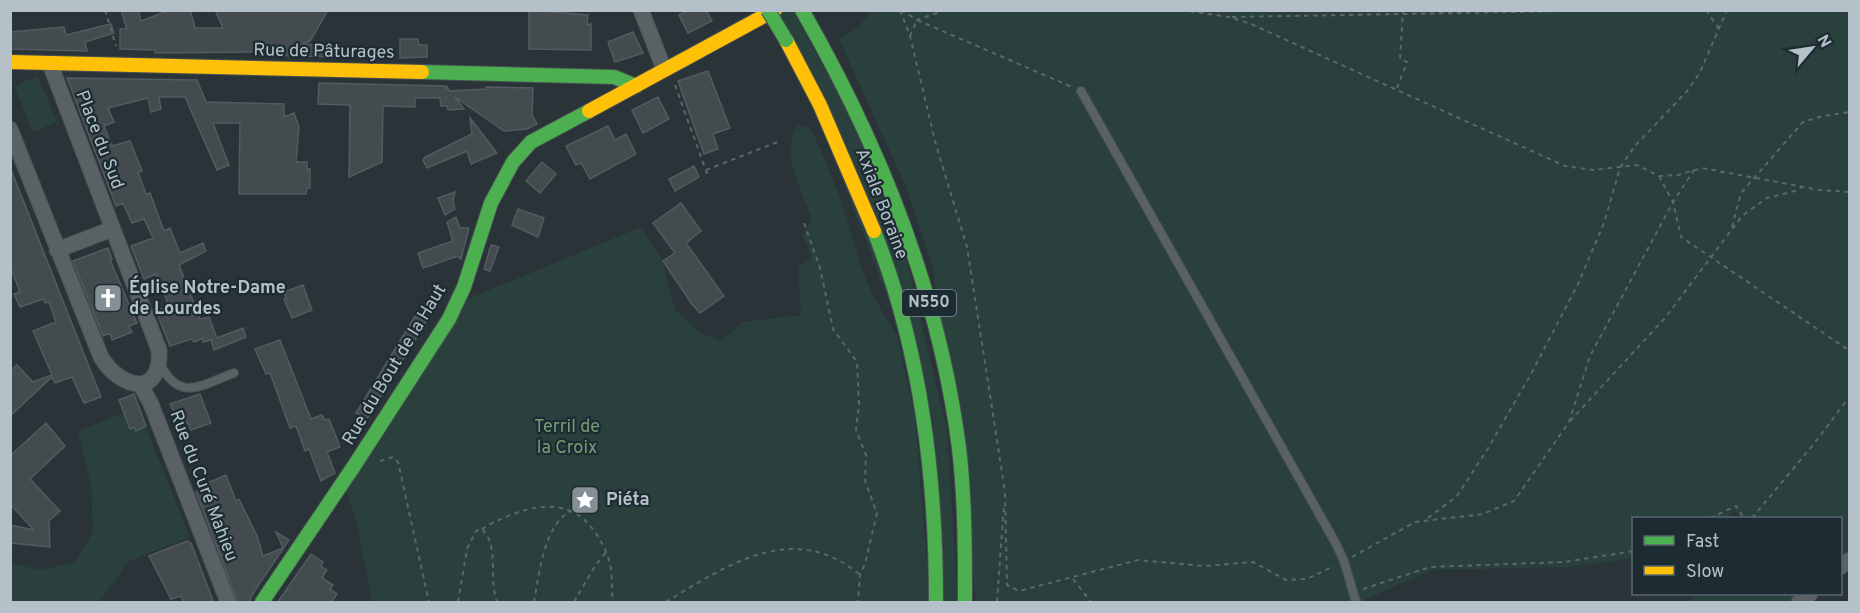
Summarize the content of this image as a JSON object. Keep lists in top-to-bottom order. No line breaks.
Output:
{"streets":{"main road":["Rue de Pâturages","Axiale Boraine","N550","Rue du Bout de la Haut"],"street":["Place du Sud","Rue du Curé Mahieu"]},"crossings":[["Rue de Pâturages","Place du Sud"],["Rue de Pâturages","Rue du Bout de la Haut"]],"parks":["Terril de la Croix"],"places":{"church":["Église Notre-Dame de Lourdes"],"place":["Piéta"]},"legend":["Fast","Slow"],"north":"top right"}
